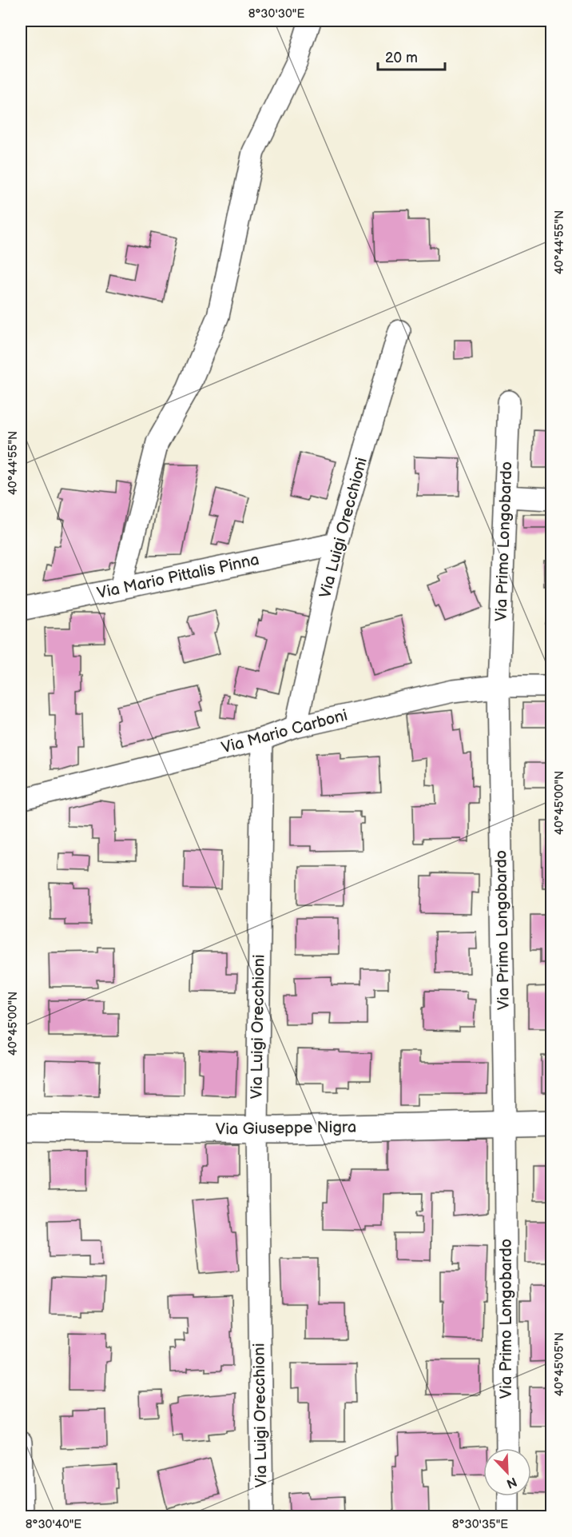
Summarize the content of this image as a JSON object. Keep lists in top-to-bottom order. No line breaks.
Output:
{"streets":{"street":["Via Luigi Orecchioni","Via Primo Longobardo","Via Mario Pittalis Pinna","Via Mario Carboni","Via Giuseppe Nigra"]},"crossings":[["Via Luigi Orecchioni","Via Mario Pittalis Pinna"],["Via Luigi Orecchioni","Via Mario Carboni"],["Via Luigi Orecchioni","Via Giuseppe Nigra"],["Via Primo Longobardo","Via Mario Carboni"],["Via Primo Longobardo","Via Giuseppe Nigra"]],"scale_bar":"20 m","north":"bottom right","coordinates":["8°30'30\"E","40°44'55\"N","40°45'00\"N","40°45'05\"N","8°30'40\"E","8°30'35\"E"]}
